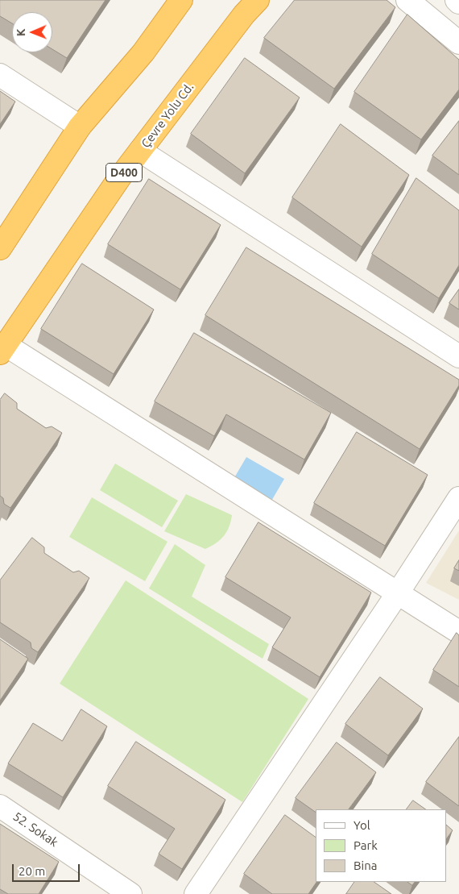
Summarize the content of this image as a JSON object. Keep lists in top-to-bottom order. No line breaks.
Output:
{"streets":{"highway":["Çevre Yolu Cd.","D400"],"street":["52. Sokak"]},"legend":["Yol","Park","Bina"],"scale_bar":"20 m","north":"left"}
